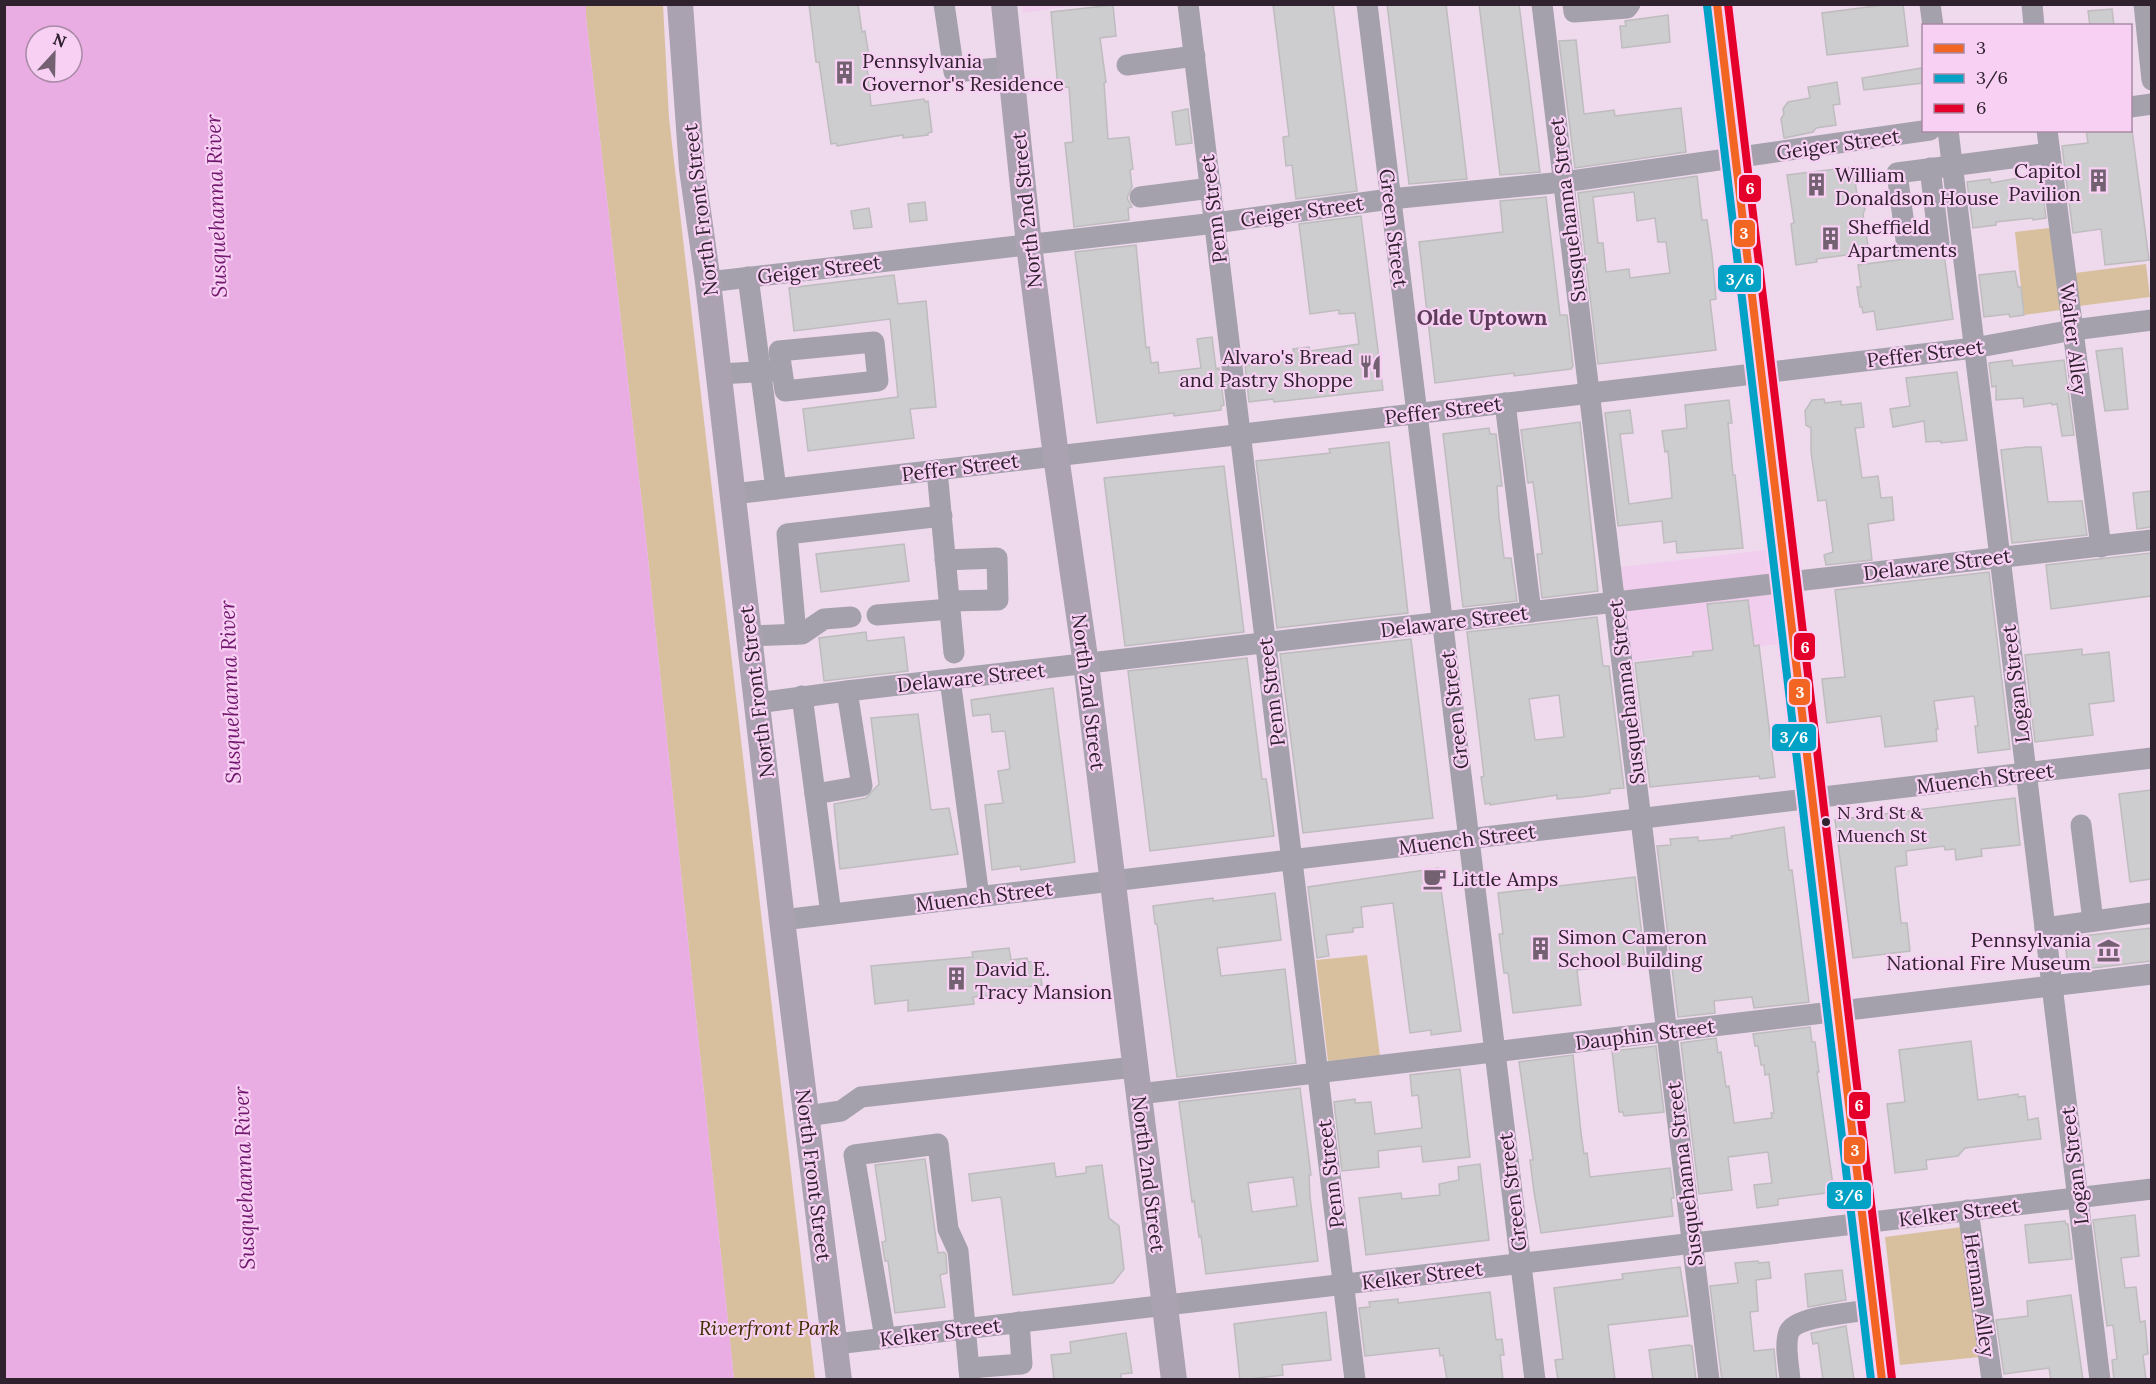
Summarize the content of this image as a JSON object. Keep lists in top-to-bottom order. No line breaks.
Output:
{"streets":{"main road":["North Front Street","North 2nd Street"],"street":["Geiger Street","Penn Street","Susquehanna Street","Green Street","Walter Alley","Peffer Street","Delaware Street","Logan Street","Muench Street","Dauphin Street","Kelker Street","Herman Alley"]},"crossings":[["Geiger Street","Penn Street"],["Geiger Street","North Front Street"],["Geiger Street","North 2nd Street"],["Geiger Street","Susquehanna Street"],["Geiger Street","Green Street"],["Penn Street","Peffer Street"],["Penn Street","Delaware Street"],["Penn Street","Muench Street"],["Penn Street","Dauphin Street"],["Penn Street","Kelker Street"],["North Front Street","Peffer Street"],["North Front Street","Delaware Street"],["North Front Street","Muench Street"],["North Front Street","Kelker Street"],["North 2nd Street","Peffer Street"],["North 2nd Street","Delaware Street"],["North 2nd Street","Muench Street"],["North 2nd Street","Dauphin Street"],["North 2nd Street","Kelker Street"],["Susquehanna Street","Peffer Street"],["Susquehanna Street","Delaware Street"],["Susquehanna Street","Muench Street"],["Susquehanna Street","Dauphin Street"],["Susquehanna Street","Kelker Street"],["Green Street","Peffer Street"],["Green Street","Delaware Street"],["Green Street","Muench Street"],["Green Street","Dauphin Street"],["Green Street","Kelker Street"],["Walter Alley","Peffer Street"],["Walter Alley","Delaware Street"],["Peffer Street","Logan Street"],["Delaware Street","Logan Street"],["Logan Street","Muench Street"],["Logan Street","Dauphin Street"],["Logan Street","Kelker Street"],["Kelker Street","Herman Alley"]],"districts":["Olde Uptown"],"water":["Susquehanna River"],"parks":["Riverfront Park"],"places":{"building":["Pennsylvania Governor's Residence","Capitol Pavilion","William Donaldson House","Sheffield Apartments","Simon Cameron School Building","David E. Tracy Mansion"],"restaurant":["Alvaro's Bread and Pastry Shoppe"],"other":["N 3rd St & Muench St"],"cafe":["Little Amps"],"museum":["Pennsylvania National Fire Museum"]},"lines":["transit line 3","transit line 6","transit line 3/6"],"legend":["3","3/6","6"],"north":"top"}
